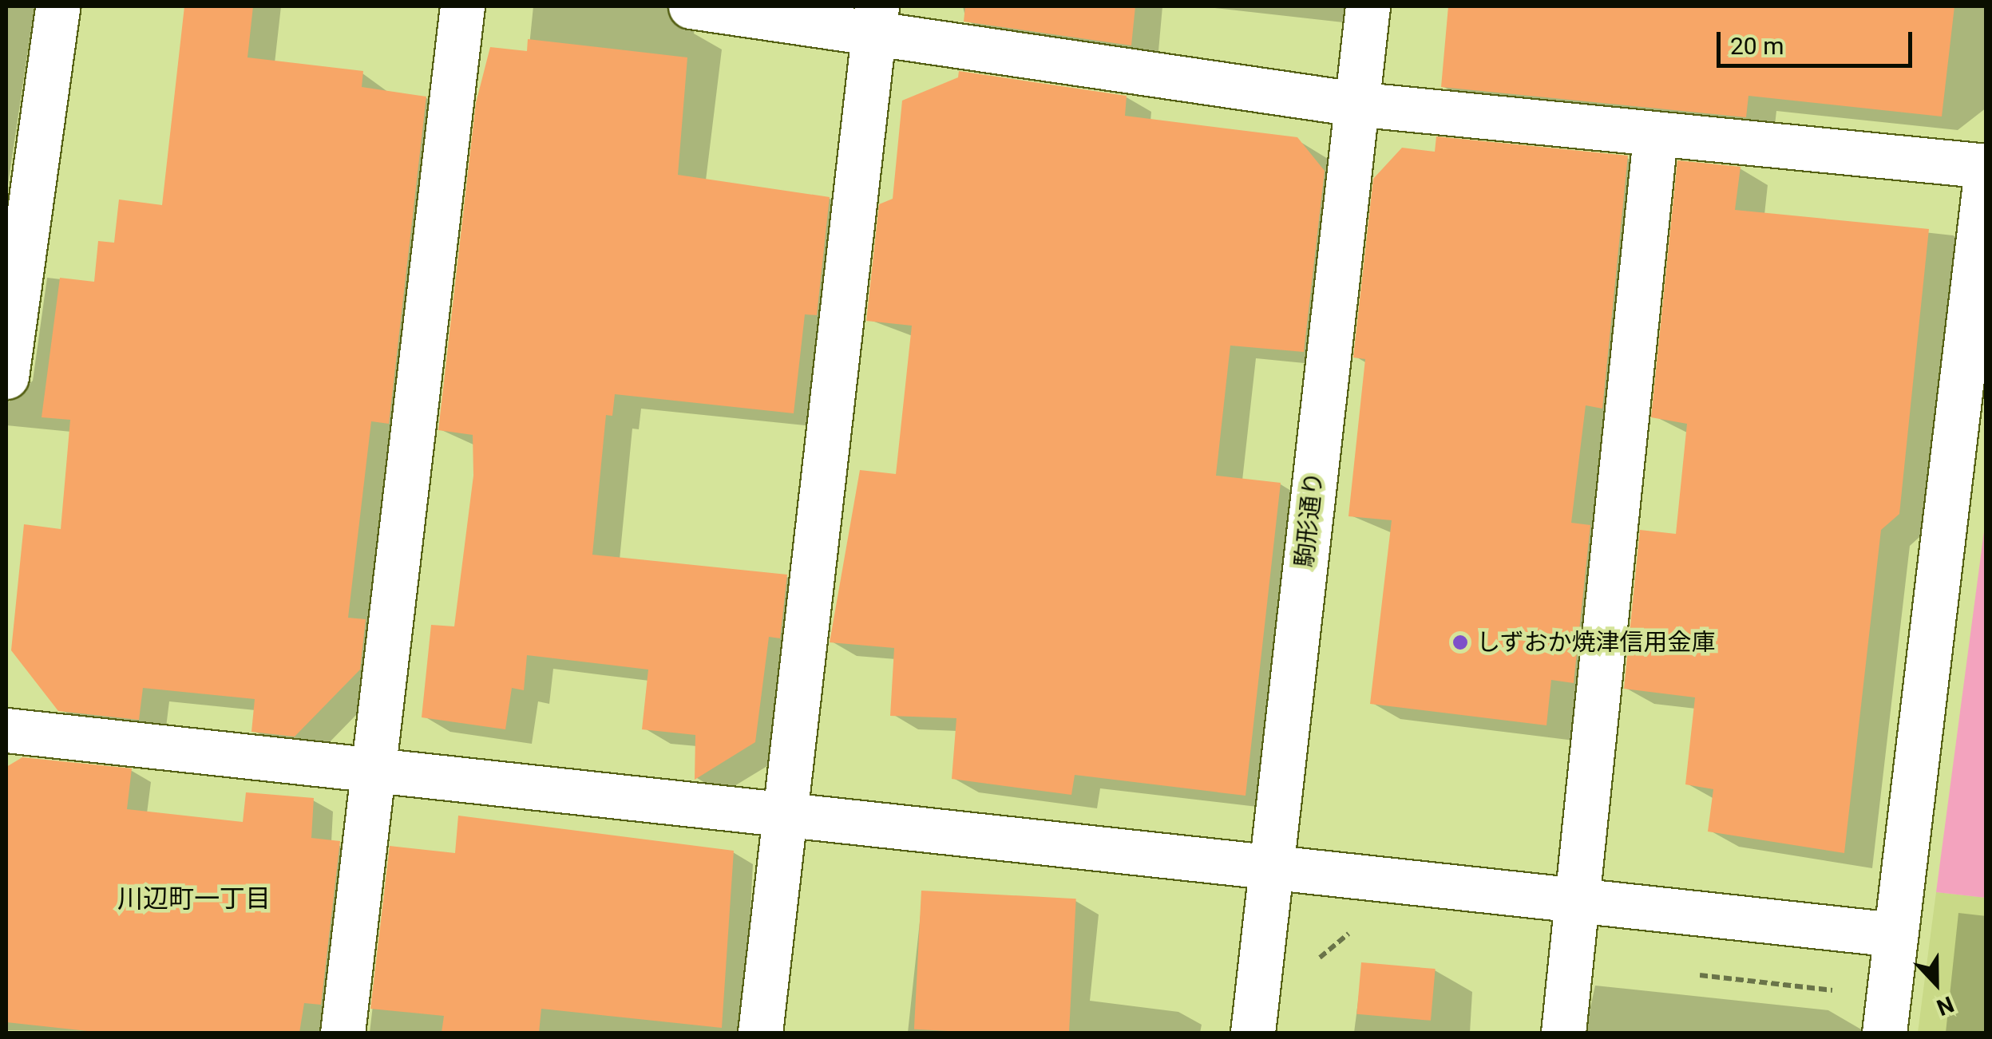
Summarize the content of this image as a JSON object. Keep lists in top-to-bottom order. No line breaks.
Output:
{"streets":{"street":["駒形通り"]},"districts":["川辺町一丁目"],"places":["しずおか焼津信用金庫"],"scale_bar":"20 m","north":"bottom"}
